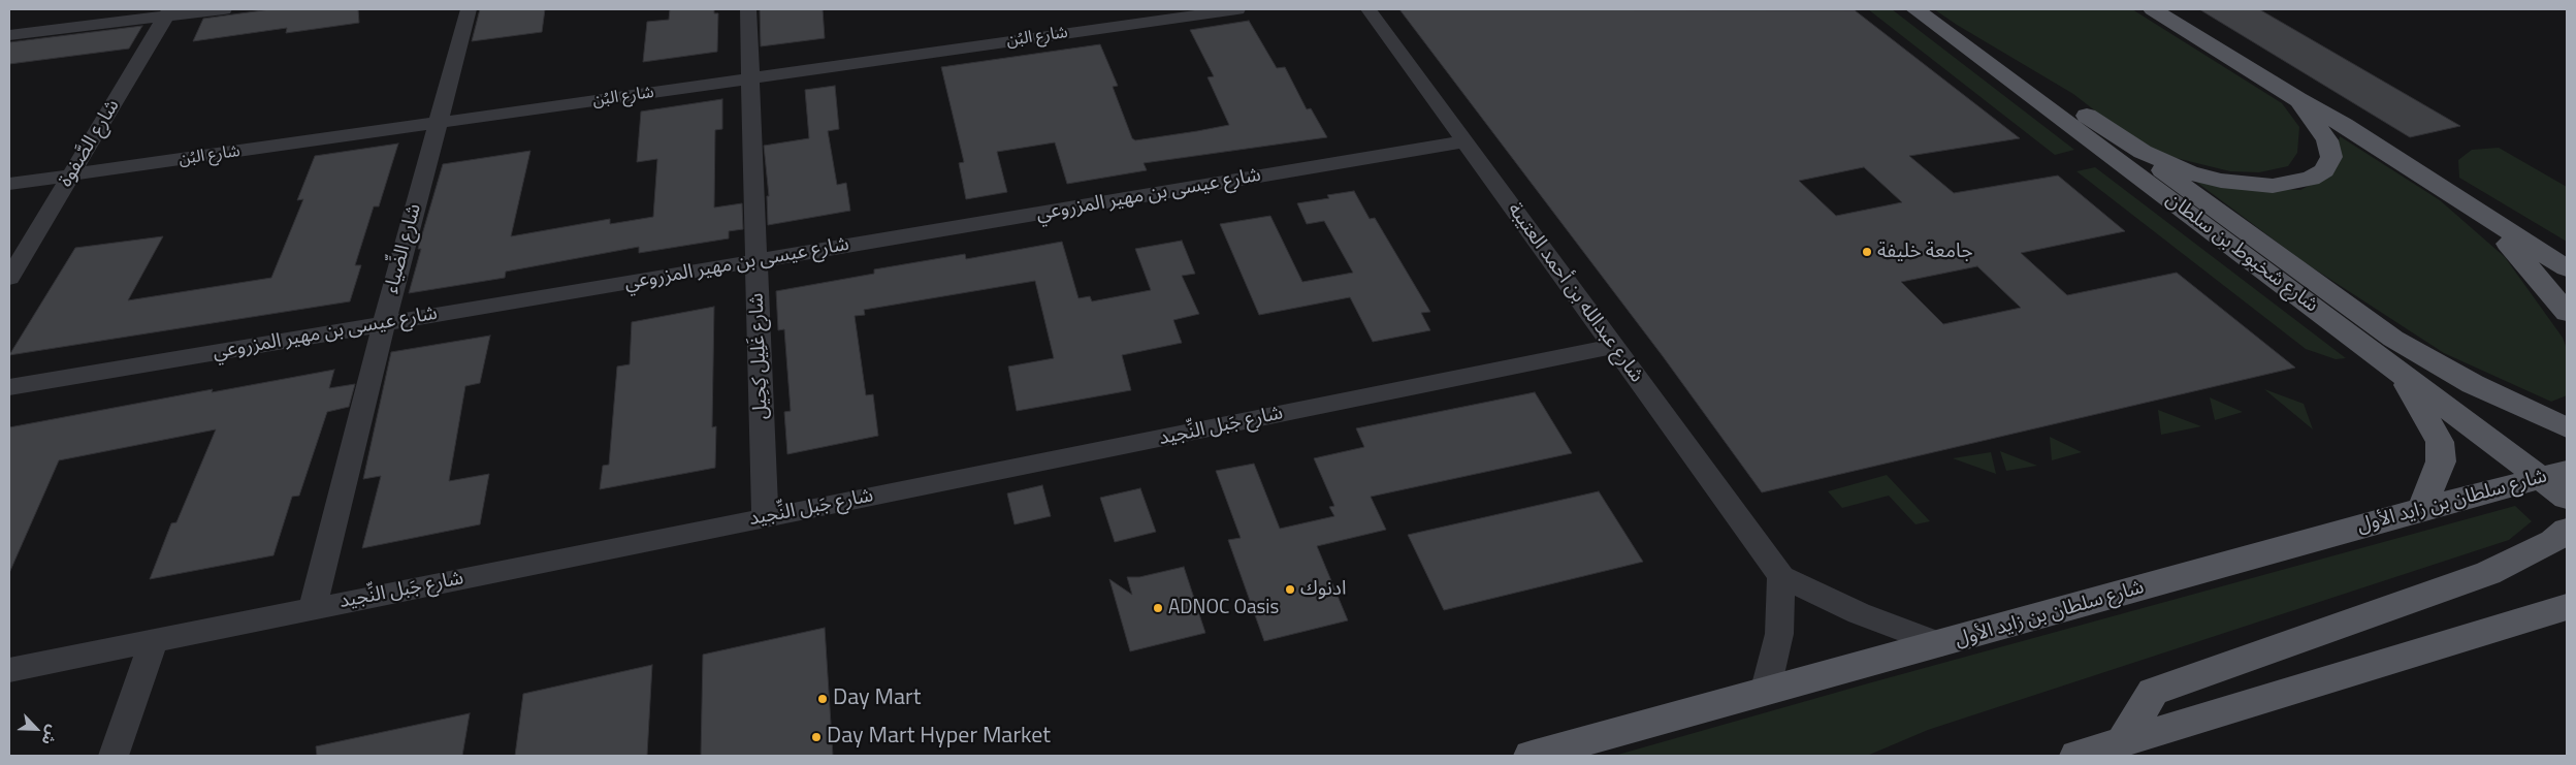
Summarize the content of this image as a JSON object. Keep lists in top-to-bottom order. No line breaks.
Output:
{"streets":{"main road":["شارع شخبوط بن سلطان","شارع سلطان بن زايد الأول"],"street":["شارع البُن","شارع الصَّفوة","شارع عيسى بن مهير المزروعي","شارع الضِّياء","شارع عبدالله بن أحمد العتيبة","شارع غَلِيل كِحِيل","شارع جَبل النِّجيد"]},"crossings":[["شارع البُن","شارع الصَّفوة"],["شارع البُن","شارع الضِّياء"],["شارع البُن","شارع غَلِيل كِحِيل"],["شارع عيسى بن مهير المزروعي","شارع الضِّياء"],["شارع عيسى بن مهير المزروعي","شارع عبدالله بن أحمد العتيبة"],["شارع عيسى بن مهير المزروعي","شارع غَلِيل كِحِيل"],["شارع الضِّياء","شارع جَبل النِّجيد"],["شارع شخبوط بن سلطان","شارع سلطان بن زايد الأول"],["شارع عبدالله بن أحمد العتيبة","شارع جَبل النِّجيد"],["شارع عبدالله بن أحمد العتيبة","شارع سلطان بن زايد الأول"],["شارع غَلِيل كِحِيل","شارع جَبل النِّجيد"]],"places":["جامعة خليفة","ادنوك","ADNOC Oasis","Day Mart","Day Mart Hyper Market"],"north":"bottom right"}
